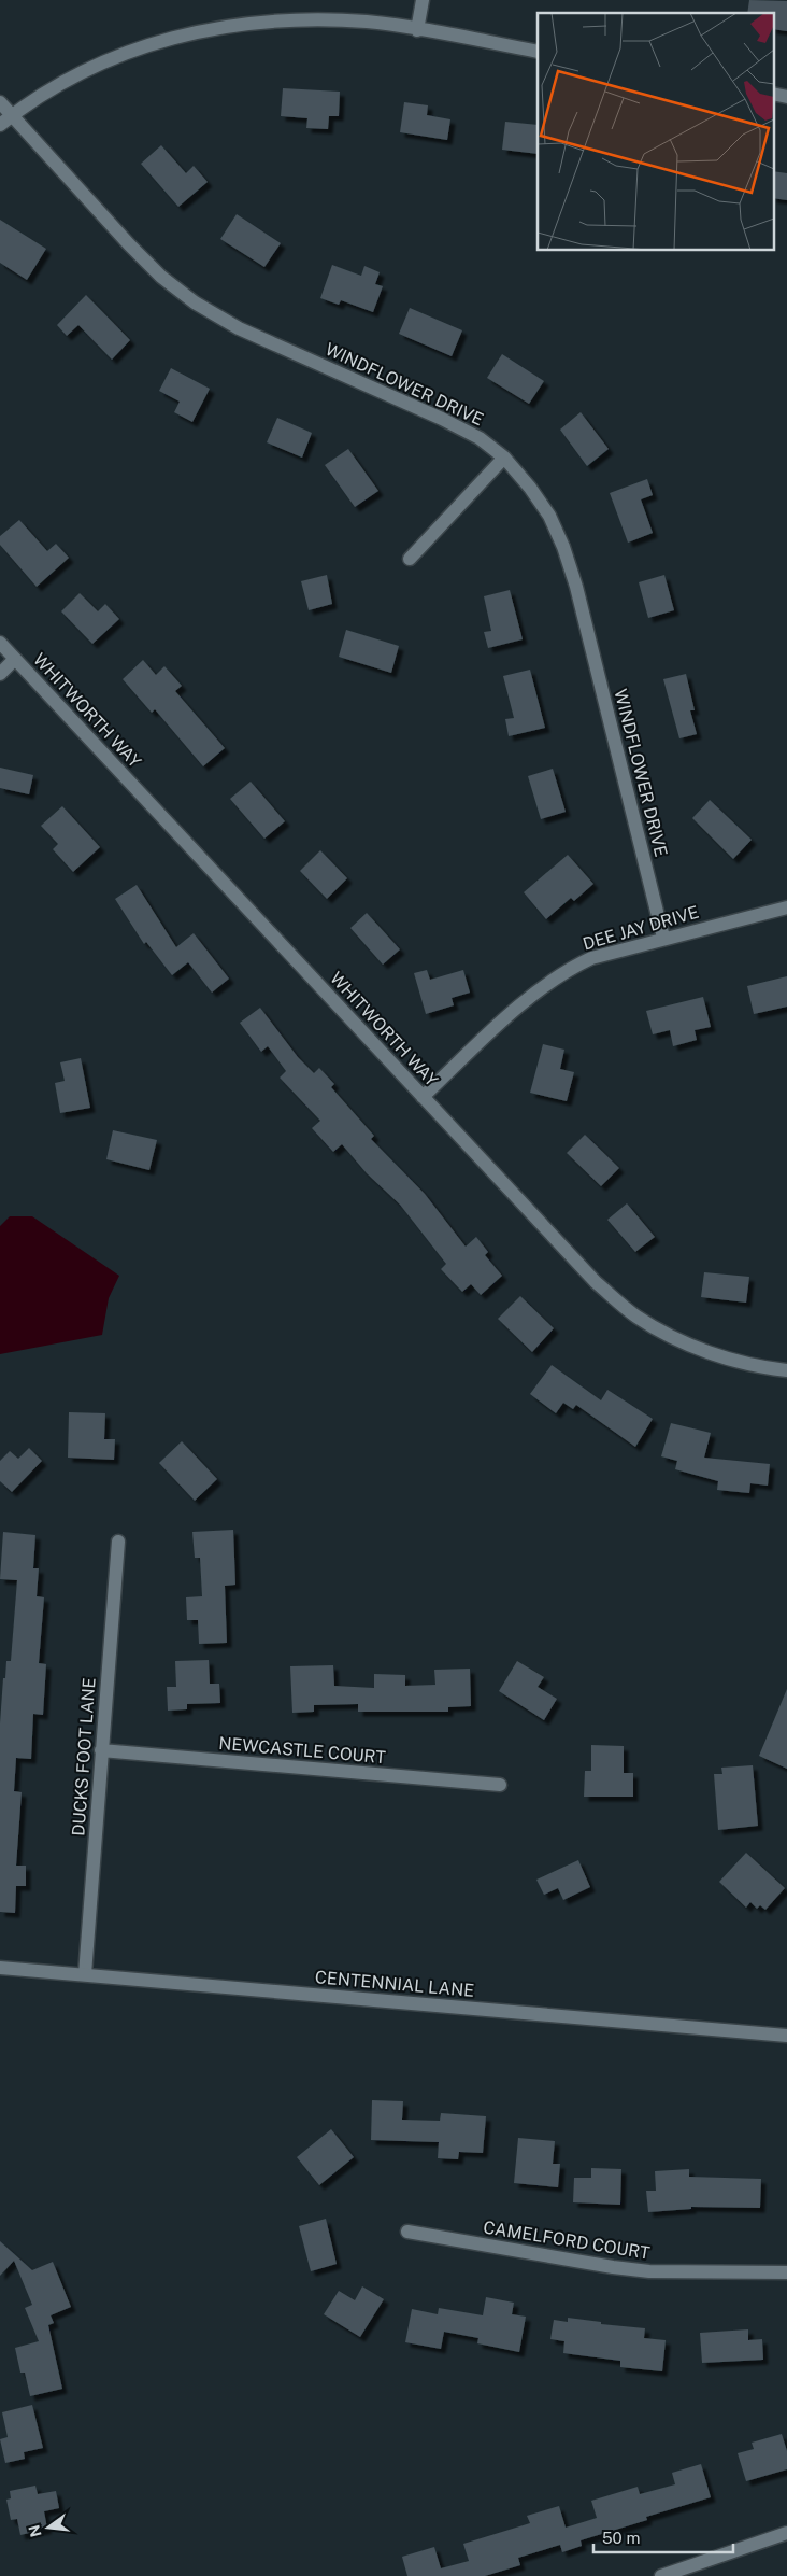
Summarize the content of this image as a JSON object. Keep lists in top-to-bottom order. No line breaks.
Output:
{"streets":{"street":["WINDFLOWER DRIVE","WHITWORTH WAY","DEE JAY DRIVE","NEWCASTLE COURT","DUCKS FOOT LANE","CENTENNIAL LANE","CAMELFORD COURT"]},"crossings":[["WINDFLOWER DRIVE","DEE JAY DRIVE"],["WHITWORTH WAY","DEE JAY DRIVE"],["NEWCASTLE COURT","DUCKS FOOT LANE"],["DUCKS FOOT LANE","CENTENNIAL LANE"]],"scale_bar":"50 m","north":"left"}
